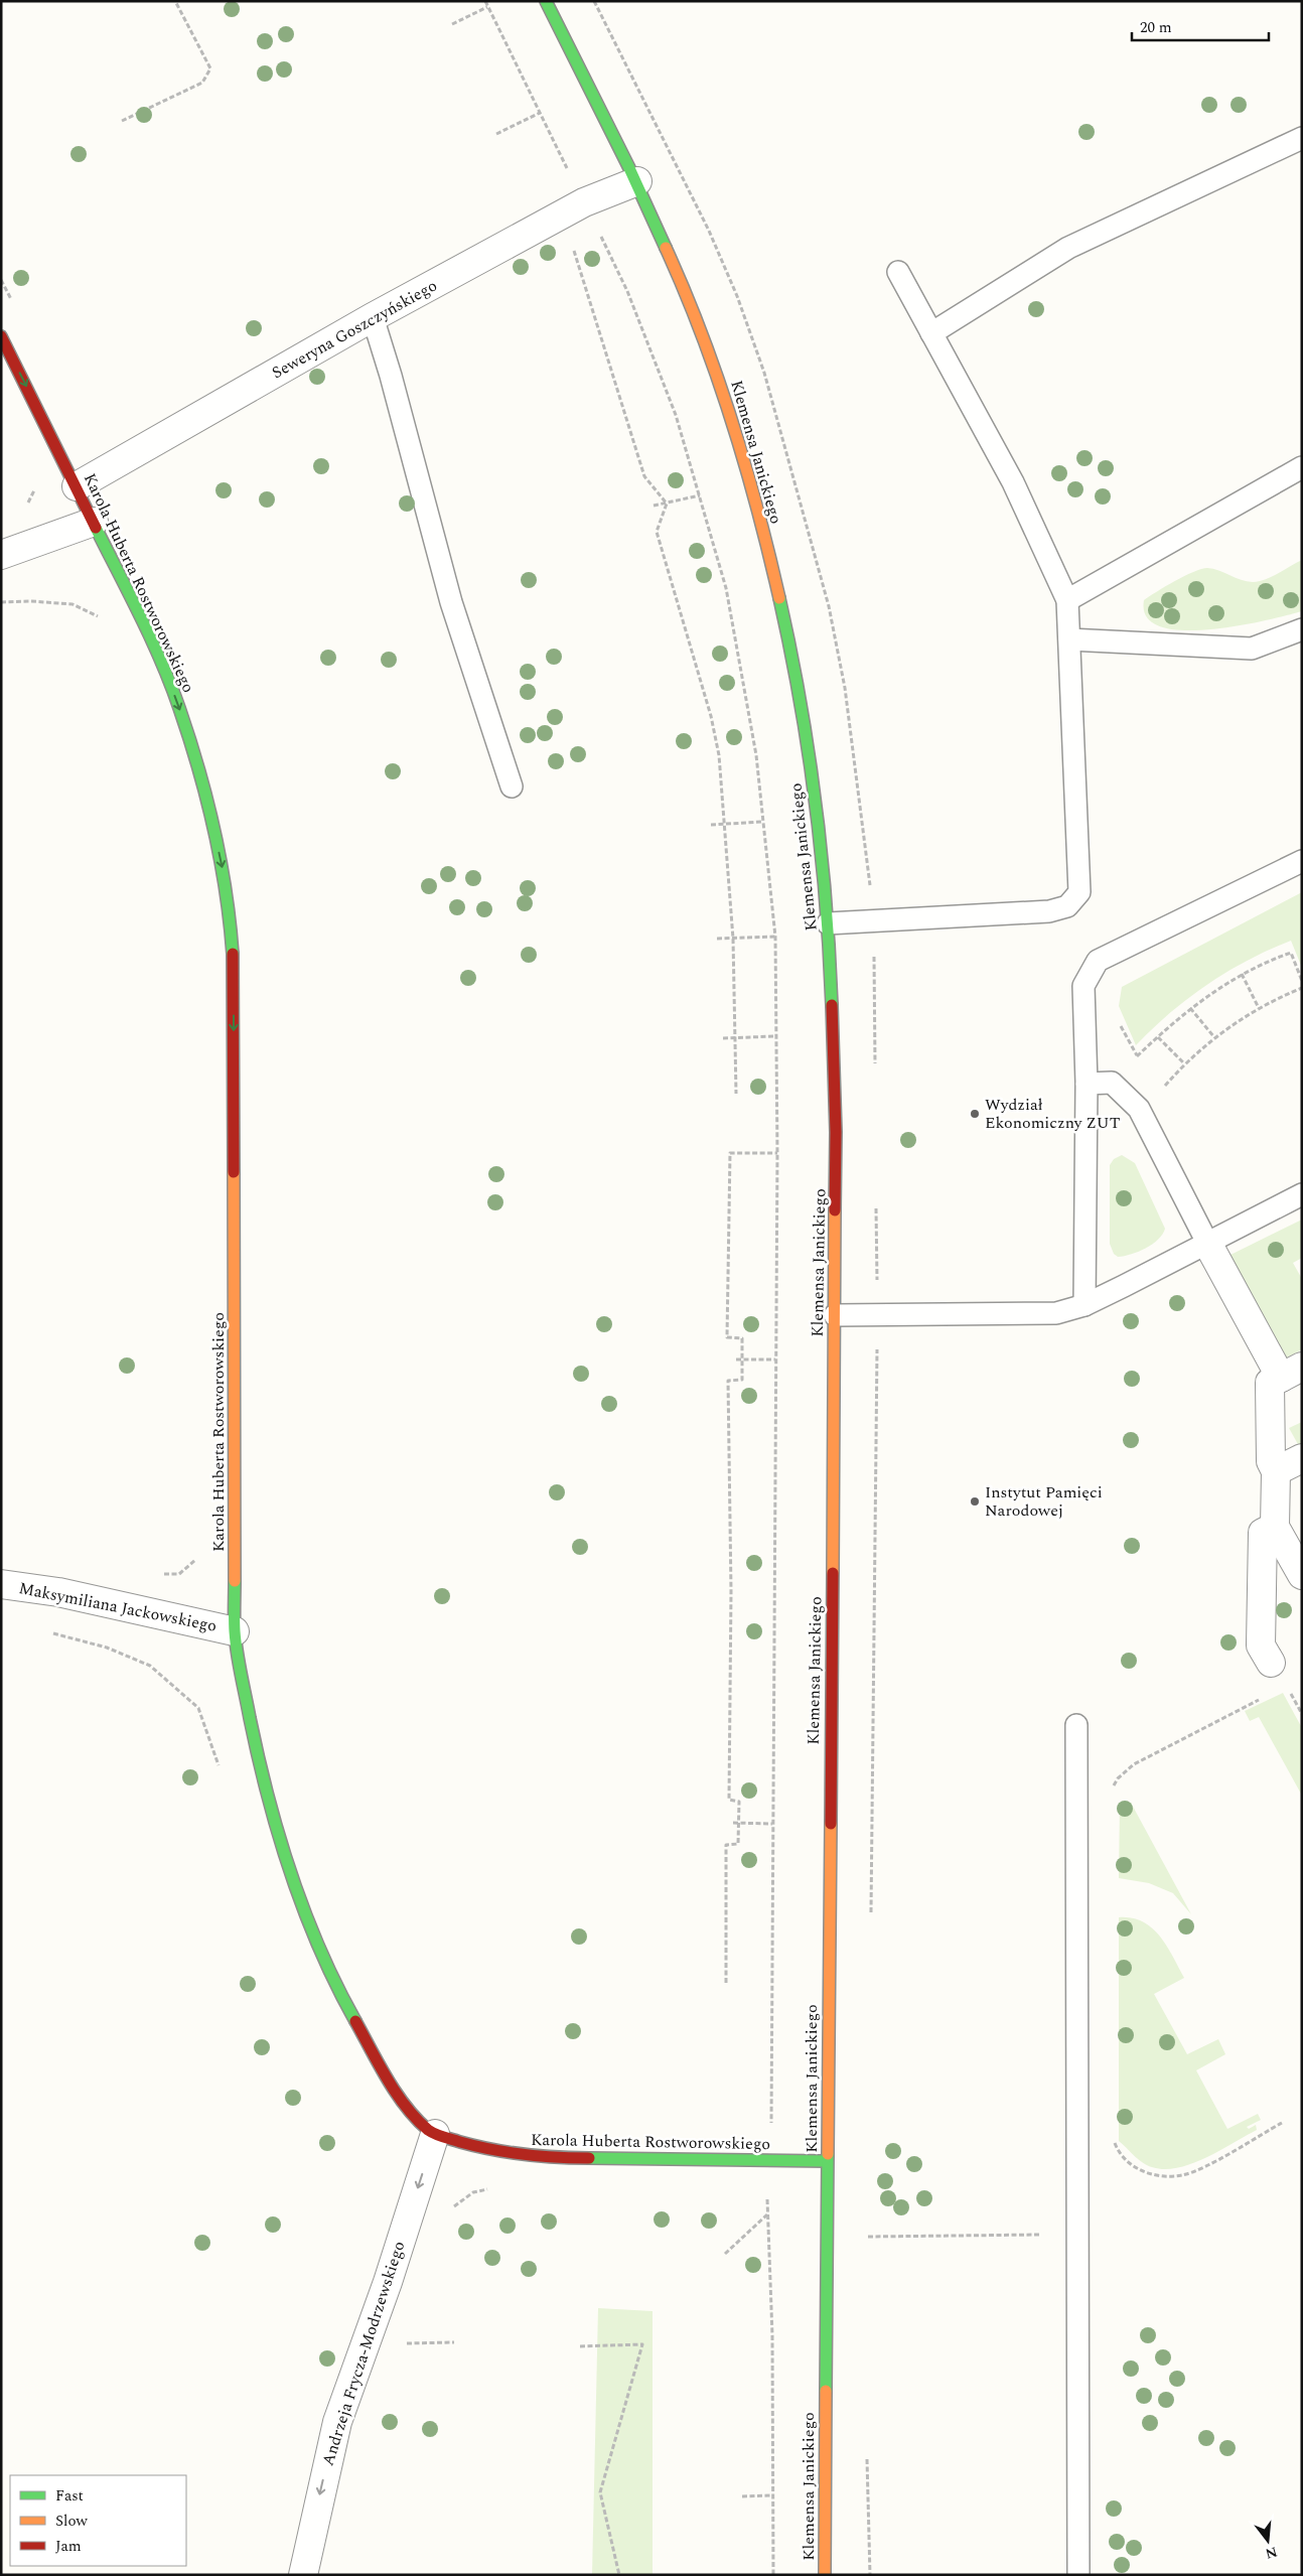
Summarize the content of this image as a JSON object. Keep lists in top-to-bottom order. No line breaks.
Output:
{"streets":{"street":["Seweryna Goszczyńskiego","Klemensa Janickiego","Karola Huberta Rostworowskiego","Maksymiliana Jackowskiego","Andrzeja Frycza-Modrzewskiego"]},"crossings":[["Seweryna Goszczyńskiego","Klemensa Janickiego"],["Seweryna Goszczyńskiego","Karola Huberta Rostworowskiego"],["Klemensa Janickiego","Karola Huberta Rostworowskiego"],["Karola Huberta Rostworowskiego","Maksymiliana Jackowskiego"],["Karola Huberta Rostworowskiego","Andrzeja Frycza-Modrzewskiego"]],"one_way":["Karola Huberta Rostworowskiego","Andrzeja Frycza-Modrzewskiego"],"places":["Wydział Ekonomiczny ZUT","Instytut Pamięci Narodowej"],"legend":["Fast","Slow","Jam"],"scale_bar":"20 m","north":"bottom"}
